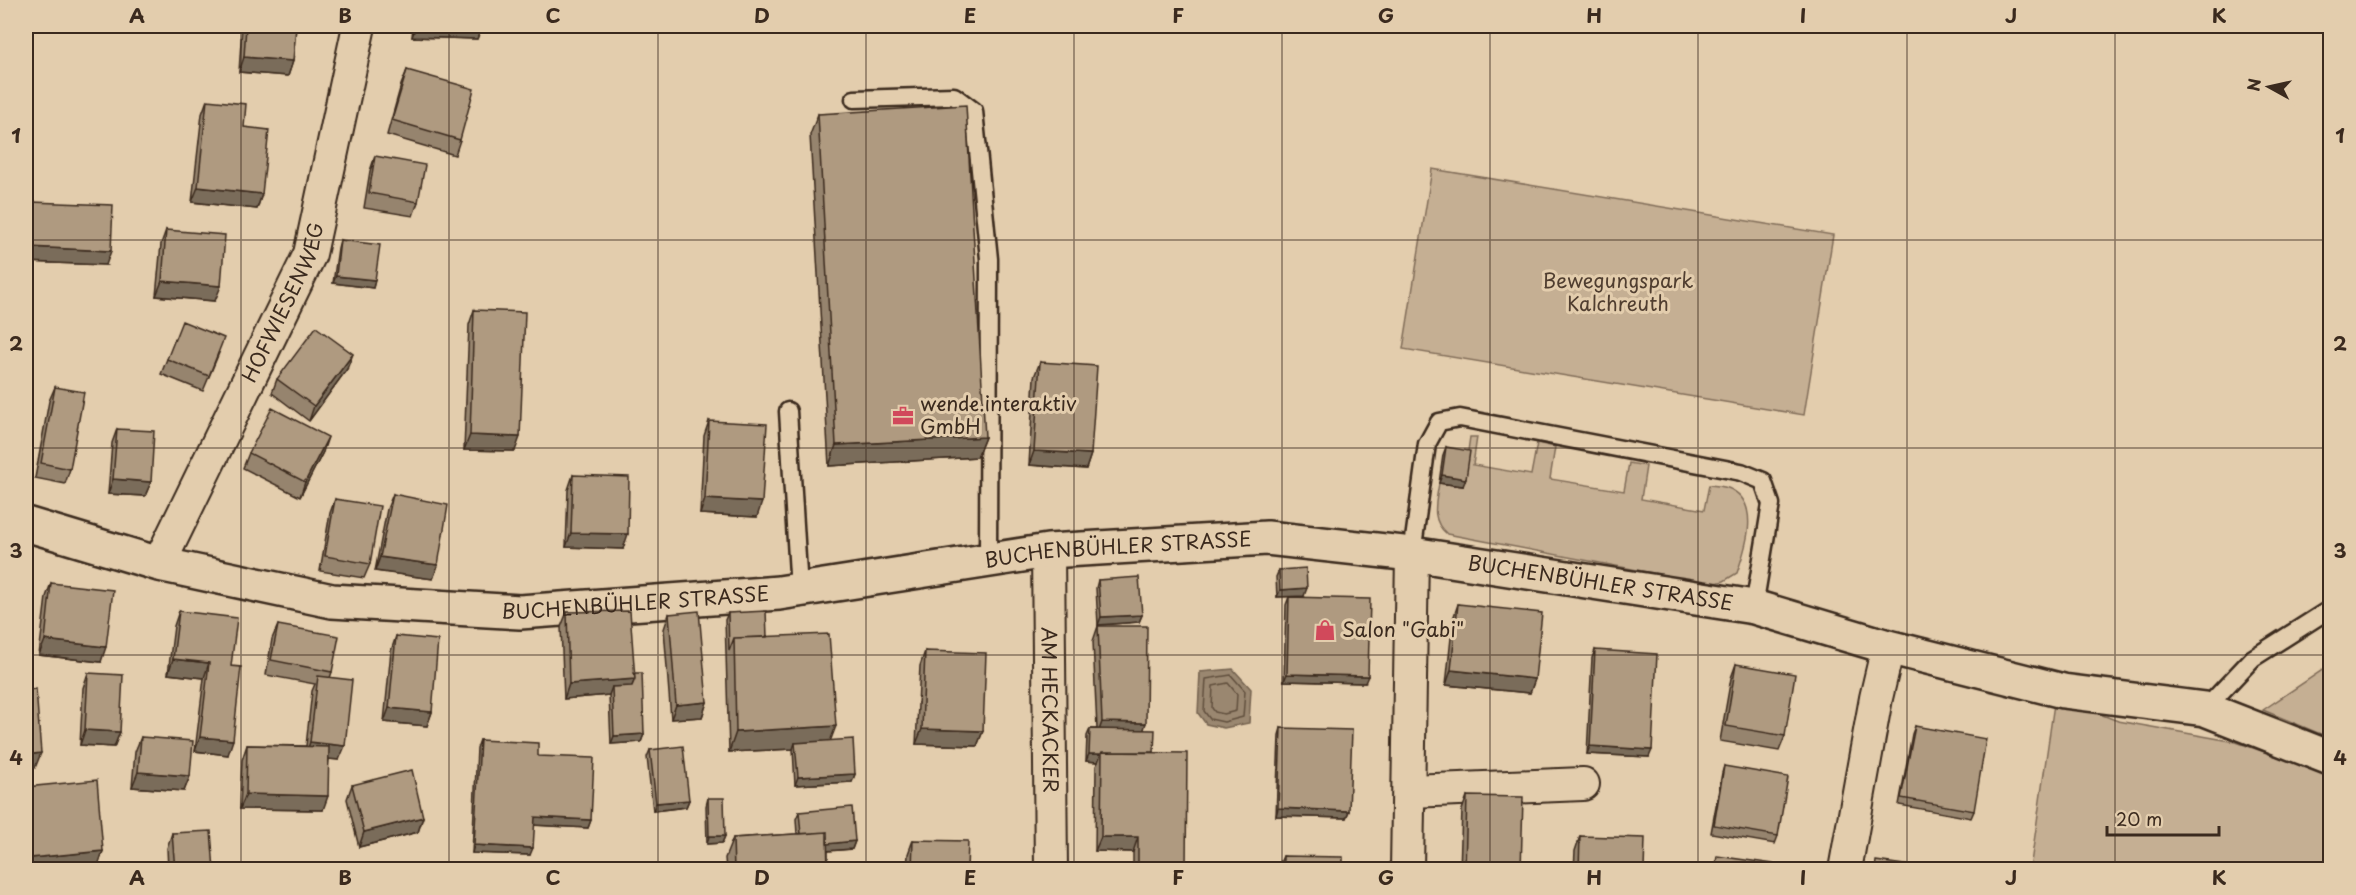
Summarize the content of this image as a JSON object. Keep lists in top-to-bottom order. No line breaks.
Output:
{"streets":{"street":["HOFWIESENWEG","BUCHENBÜHLER STRASSE","AM HECKACKER"]},"crossings":[["HOFWIESENWEG","BUCHENBÜHLER STRASSE"],["BUCHENBÜHLER STRASSE","AM HECKACKER"]],"parks":["Bewegungspark Kalchreuth"],"places":{"office":["wende.interaktiv GmbH"],"shop":["Salon \"Gabi\""]},"scale_bar":"20 m","north":"left","grid":{"columns":["A","B","C","D","E","F","G","H","I","J","K"],"rows":["1","2","3","4"]}}
